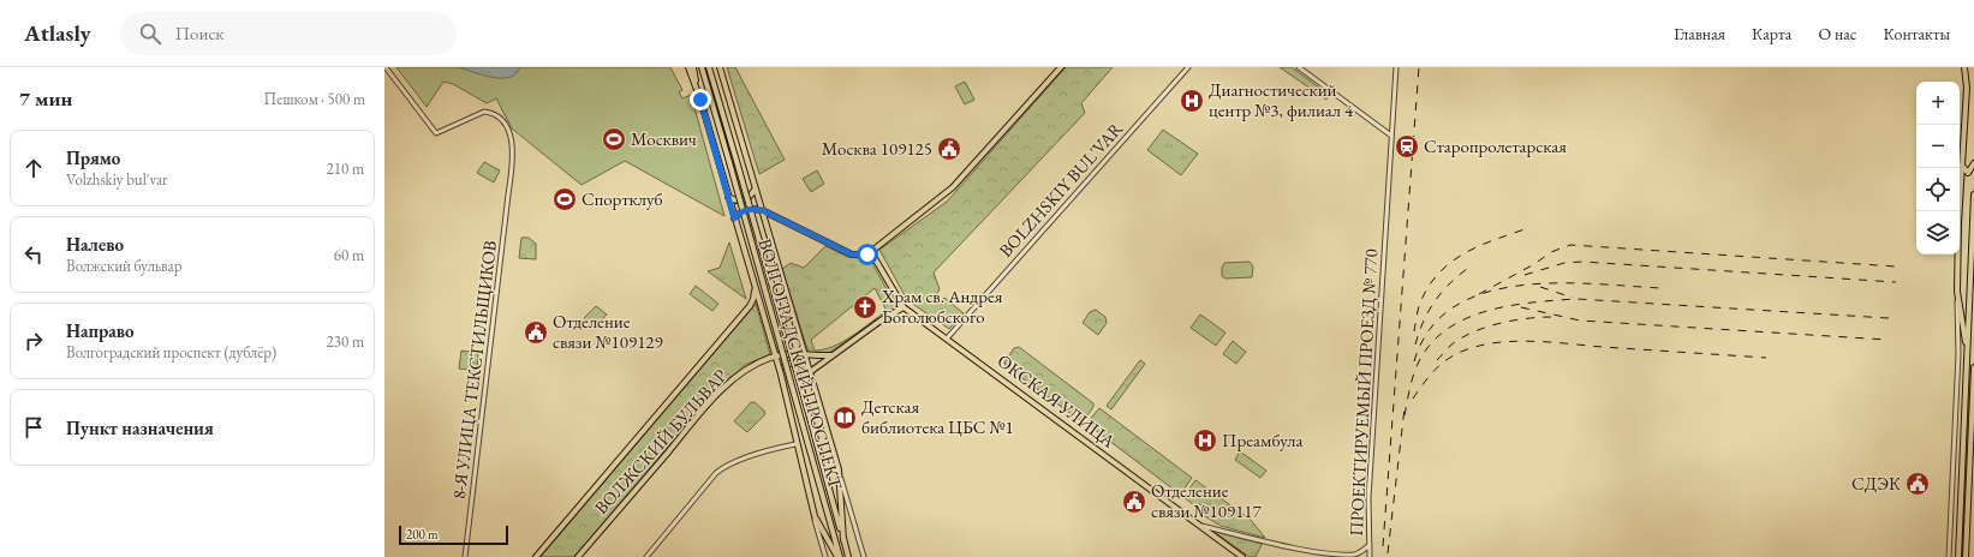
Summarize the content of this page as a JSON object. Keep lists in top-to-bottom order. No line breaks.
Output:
{"streets":{"main road":["ВОЛГОГРАДСКИЙ ПРОСПЕКТ","ОКСКАЯ УЛИЦА","ВОЛЖСКИЙ БУЛЬВАР"],"street":["8-Я УЛИЦА ТЕКСТИЛЬЩИКОВ","ПРОЕКТИРУЕМЫЙ ПРОЕЗД № 770"]},"crossings":[["ПРОЕКТИРУЕМЫЙ ПРОЕЗД № 770","ОКСКАЯ УЛИЦА"]],"places":{"hospital":["Диагностический центр №3, филиал 4","Преамбула"],"sports":["Москвич","Спортклуб"],"station":["Старопролетарская"],"public building":["Москва 109125","Отделение связи №109129","СДЭК","Отделение связи №109117"],"church":["Храм св. Андрея Боголюбского"],"library":["Детская библиотека ЦБС №1"]},"scale_bar":"200 m","page":{"header":"Atlasly","search":"Поиск","nav":["Главная","Карта","О нас","Контакты"],"heading":["7 мин","Пешком · 500 m"],"map_buttons":["+","−"],"list":[["Прямо","Volzhskiy bul'var","210 m"],["Налево","Волжский бульвар","60 m"],["Направо","Волгоградский проспект (дублёр)","230 m"],"Пункт назначения"],"scale":"200 m"}}
